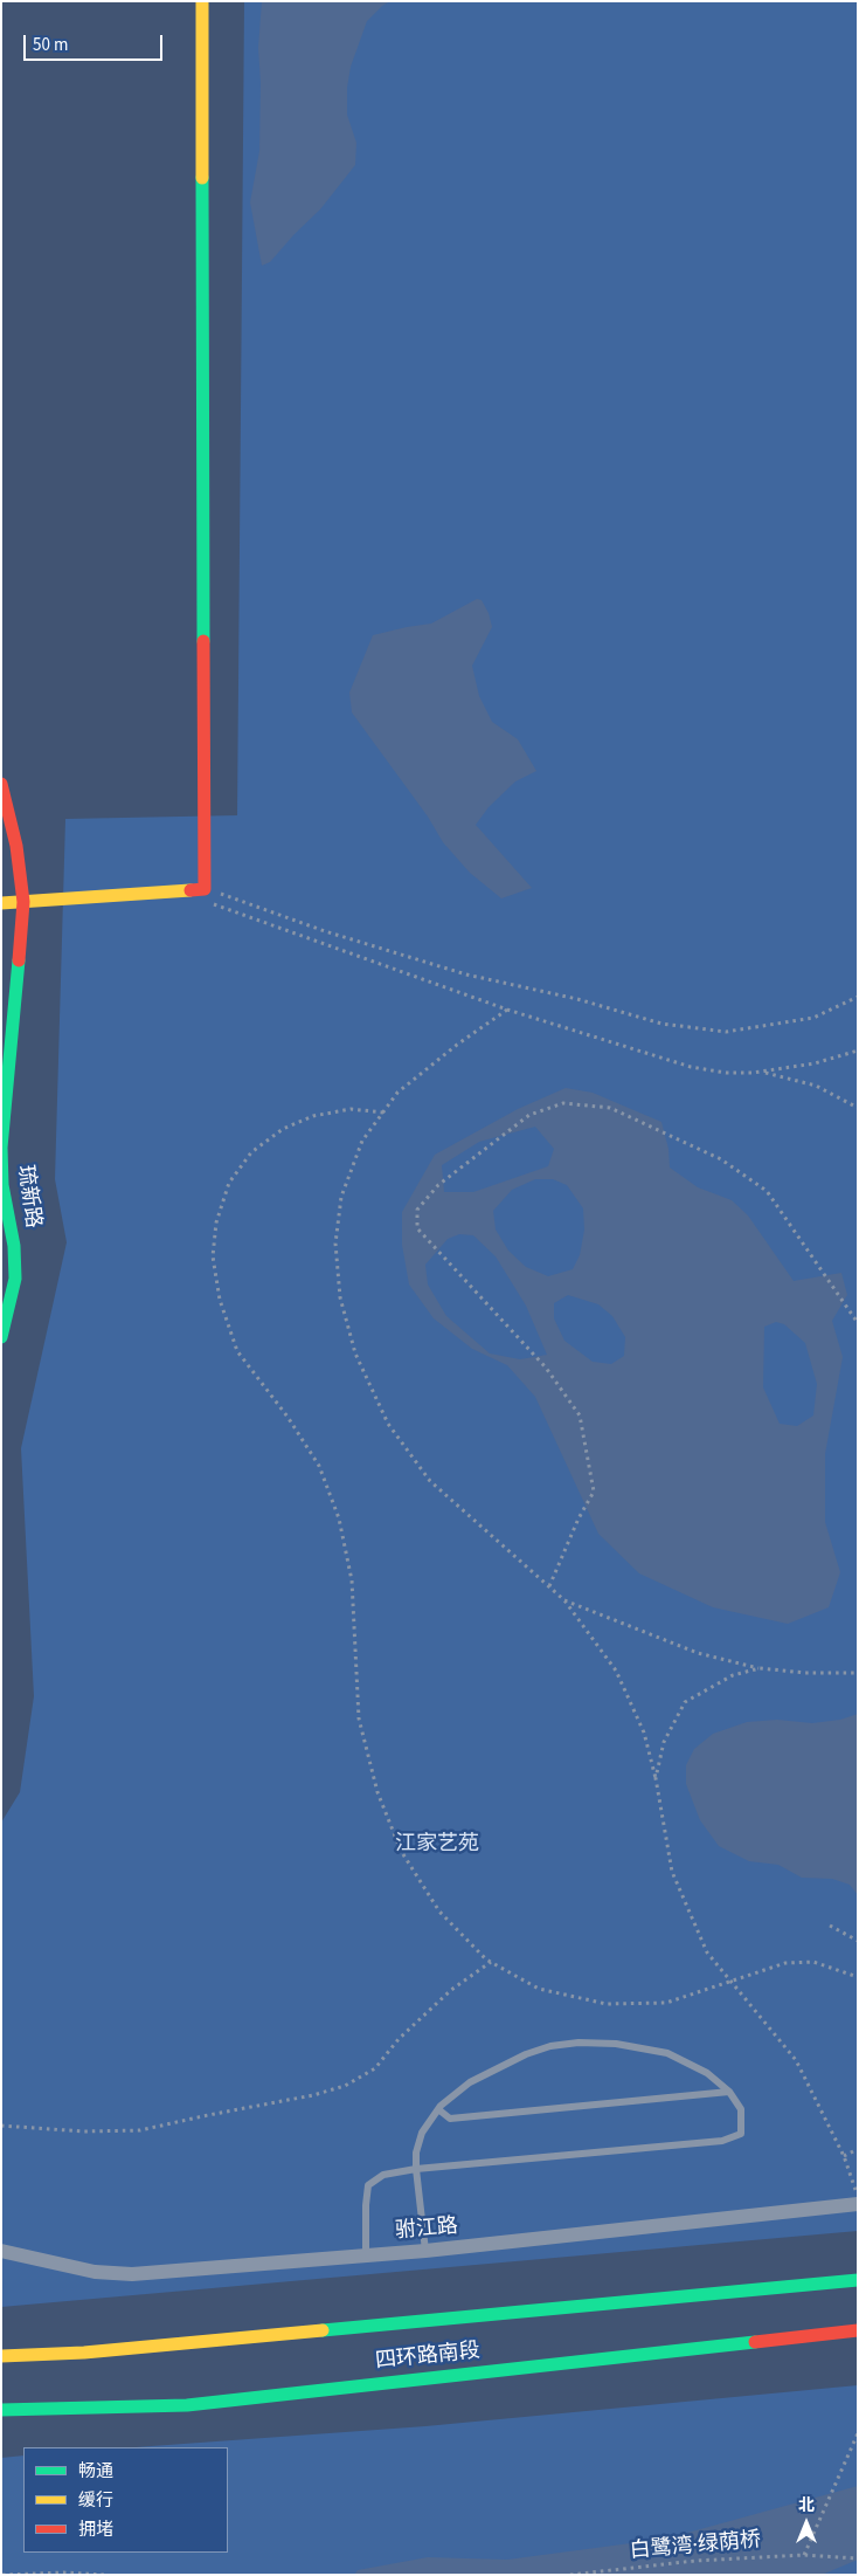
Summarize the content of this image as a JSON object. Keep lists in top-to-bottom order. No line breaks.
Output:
{"streets":{"main road":["琉新路","四环路南段"],"street":["驸江路"],"path":["白鹭湾·绿荫桥"]},"parks":["江家艺苑"],"legend":["畅通","缓行","拥堵"],"scale_bar":"50 m","north":"top"}
